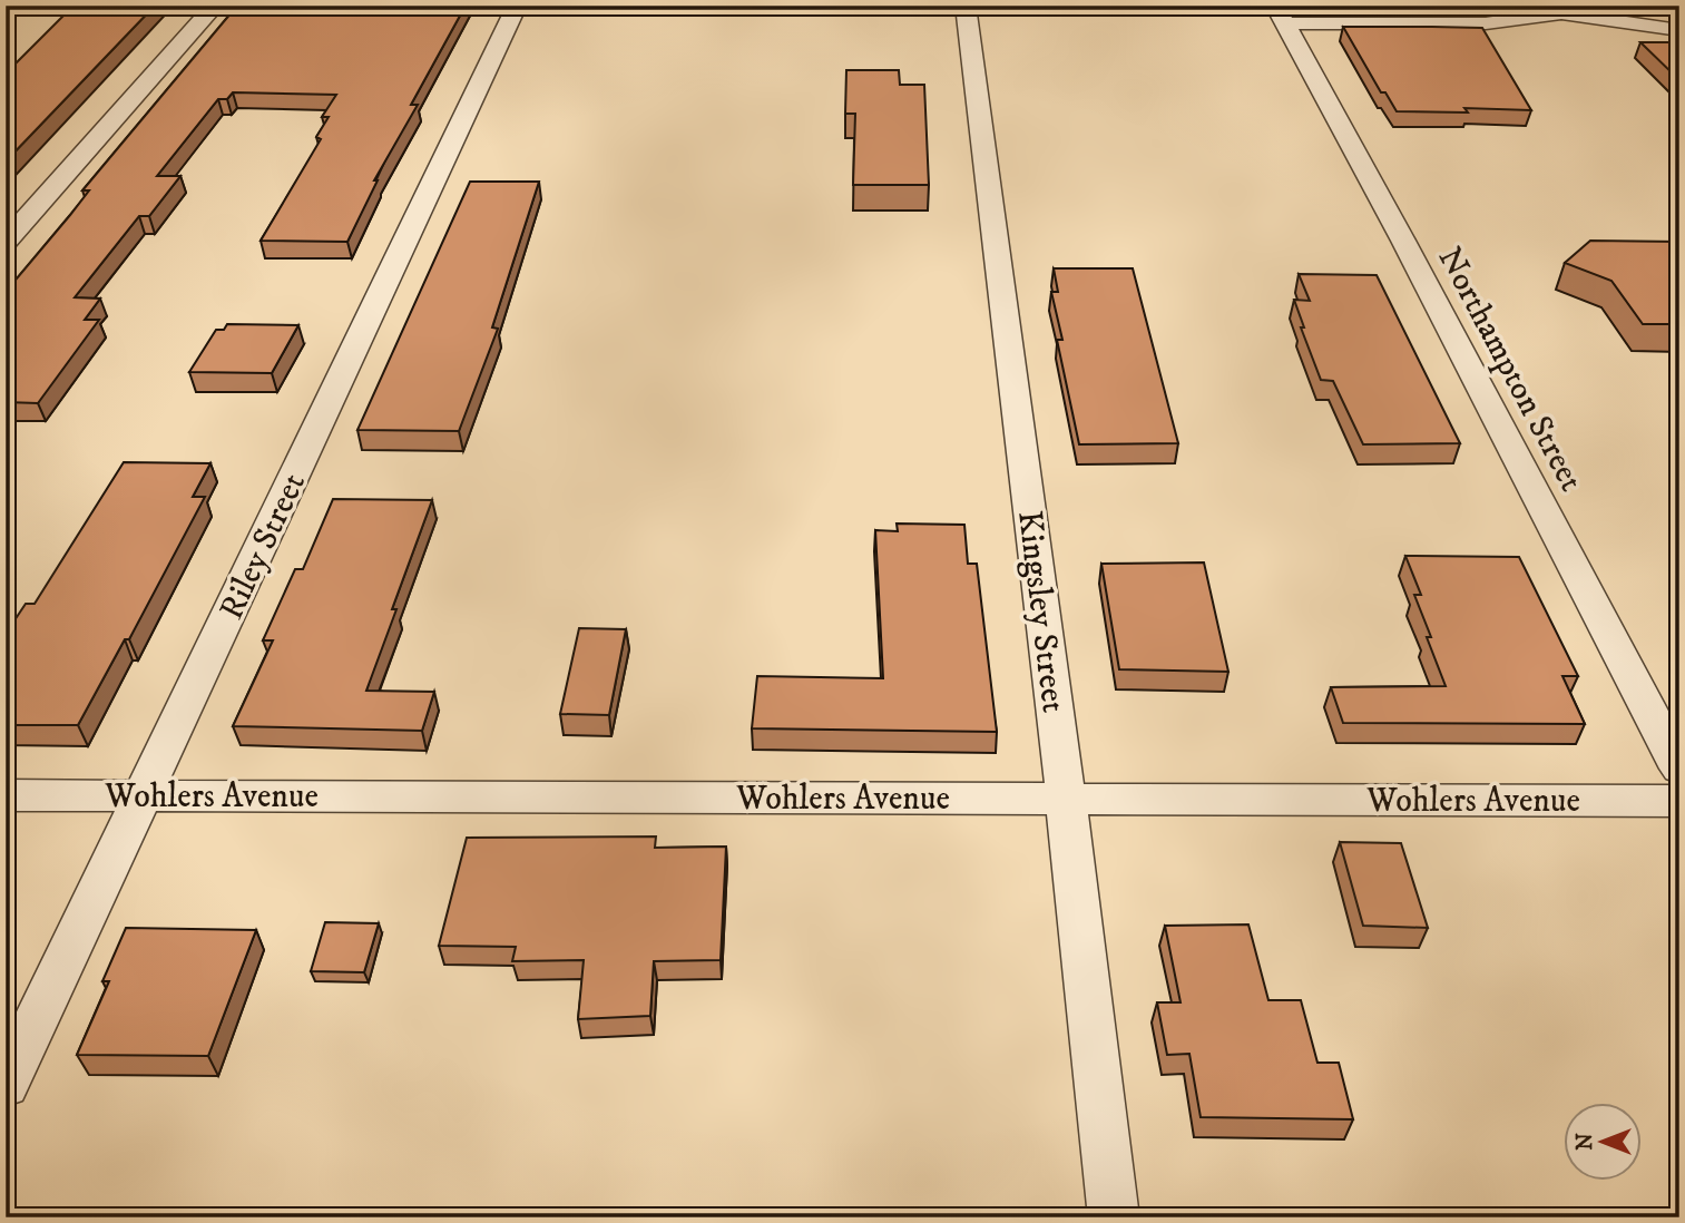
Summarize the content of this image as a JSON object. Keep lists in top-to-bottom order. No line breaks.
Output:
{"streets":{"street":["Northampton Street","Riley Street","Kingsley Street","Wohlers Avenue"]},"crossings":[["Riley Street","Wohlers Avenue"],["Kingsley Street","Wohlers Avenue"]],"north":"left"}
